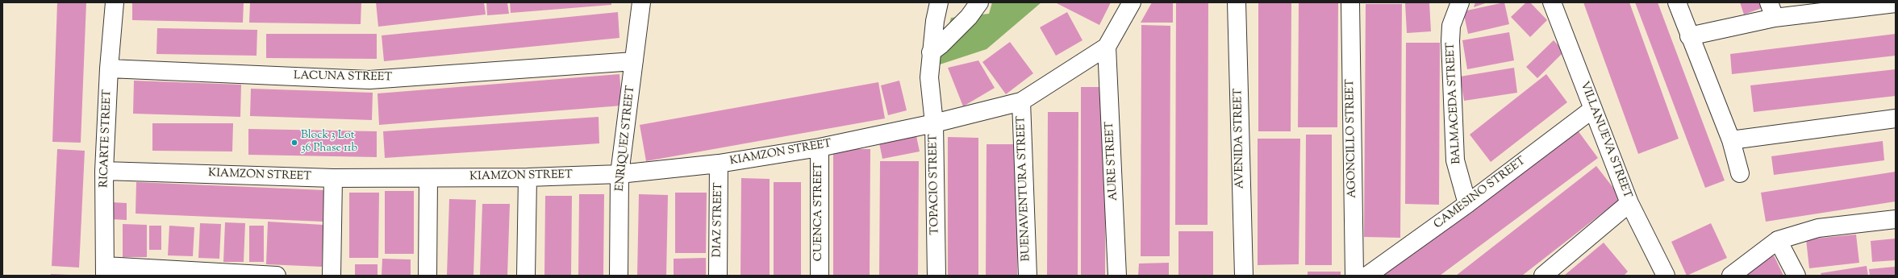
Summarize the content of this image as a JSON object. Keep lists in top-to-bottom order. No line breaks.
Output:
{"streets":{"street":["LACUNA STREET","BALMACEDA STREET","RICARTE STREET","ENRIQUEZ STREET","AVENIDA STREET","AGONCILLO STREET","VILLANUEVA STREET","KIAMZON STREET","AURE STREET","TOPACIO STREET","BUENAVENTURA STREET","CAMESINO STREET","CUENCA STREET","DIAZ STREET"]},"crossings":[["LACUNA STREET","RICARTE STREET"],["LACUNA STREET","ENRIQUEZ STREET"],["BALMACEDA STREET","CAMESINO STREET"],["RICARTE STREET","KIAMZON STREET"],["ENRIQUEZ STREET","KIAMZON STREET"],["VILLANUEVA STREET","CAMESINO STREET"],["KIAMZON STREET","TOPACIO STREET"],["KIAMZON STREET","CUENCA STREET"],["KIAMZON STREET","DIAZ STREET"],["AURE STREET","TOPACIO STREET"],["TOPACIO STREET","BUENAVENTURA STREET"]],"places":["Block 3 Lot 36 Phase 11b"]}
